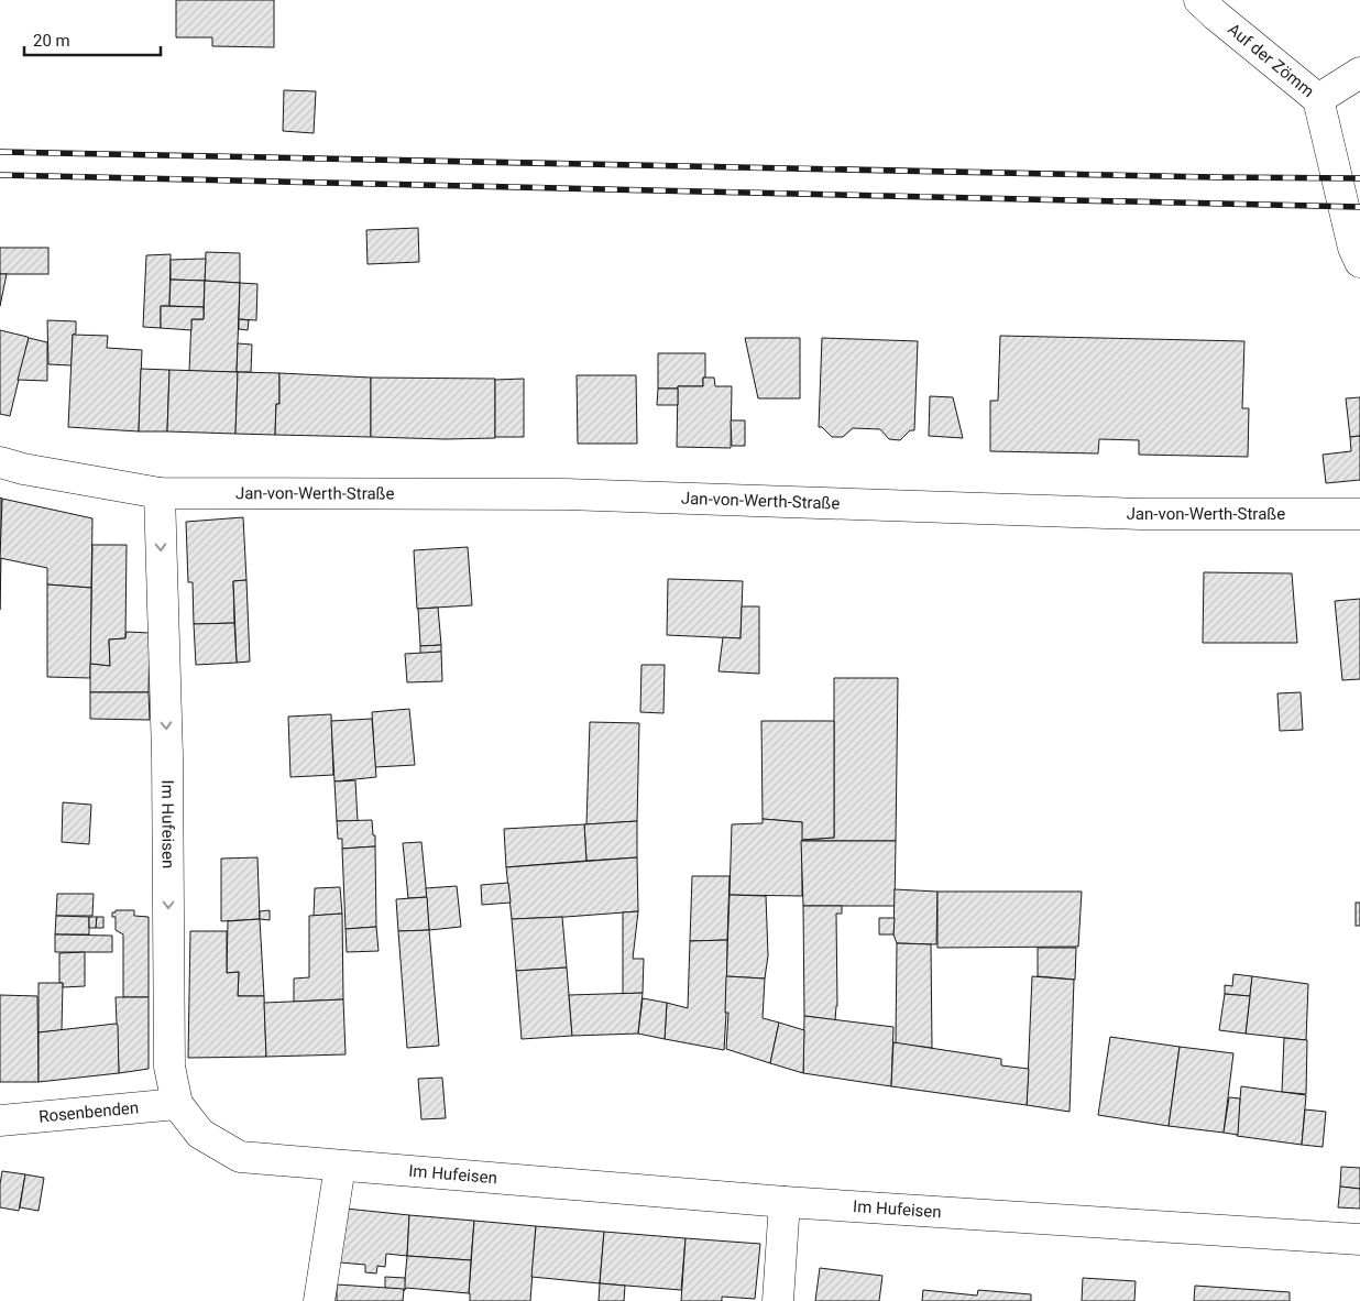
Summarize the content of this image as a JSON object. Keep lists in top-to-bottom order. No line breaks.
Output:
{"streets":{"street":["Auf der Zömm","Jan-von-Werth-Straße","Im Hufeisen","Rosenbenden"]},"crossings":[["Jan-von-Werth-Straße","Im Hufeisen"],["Im Hufeisen","Rosenbenden"]],"scale_bar":"20 m"}
